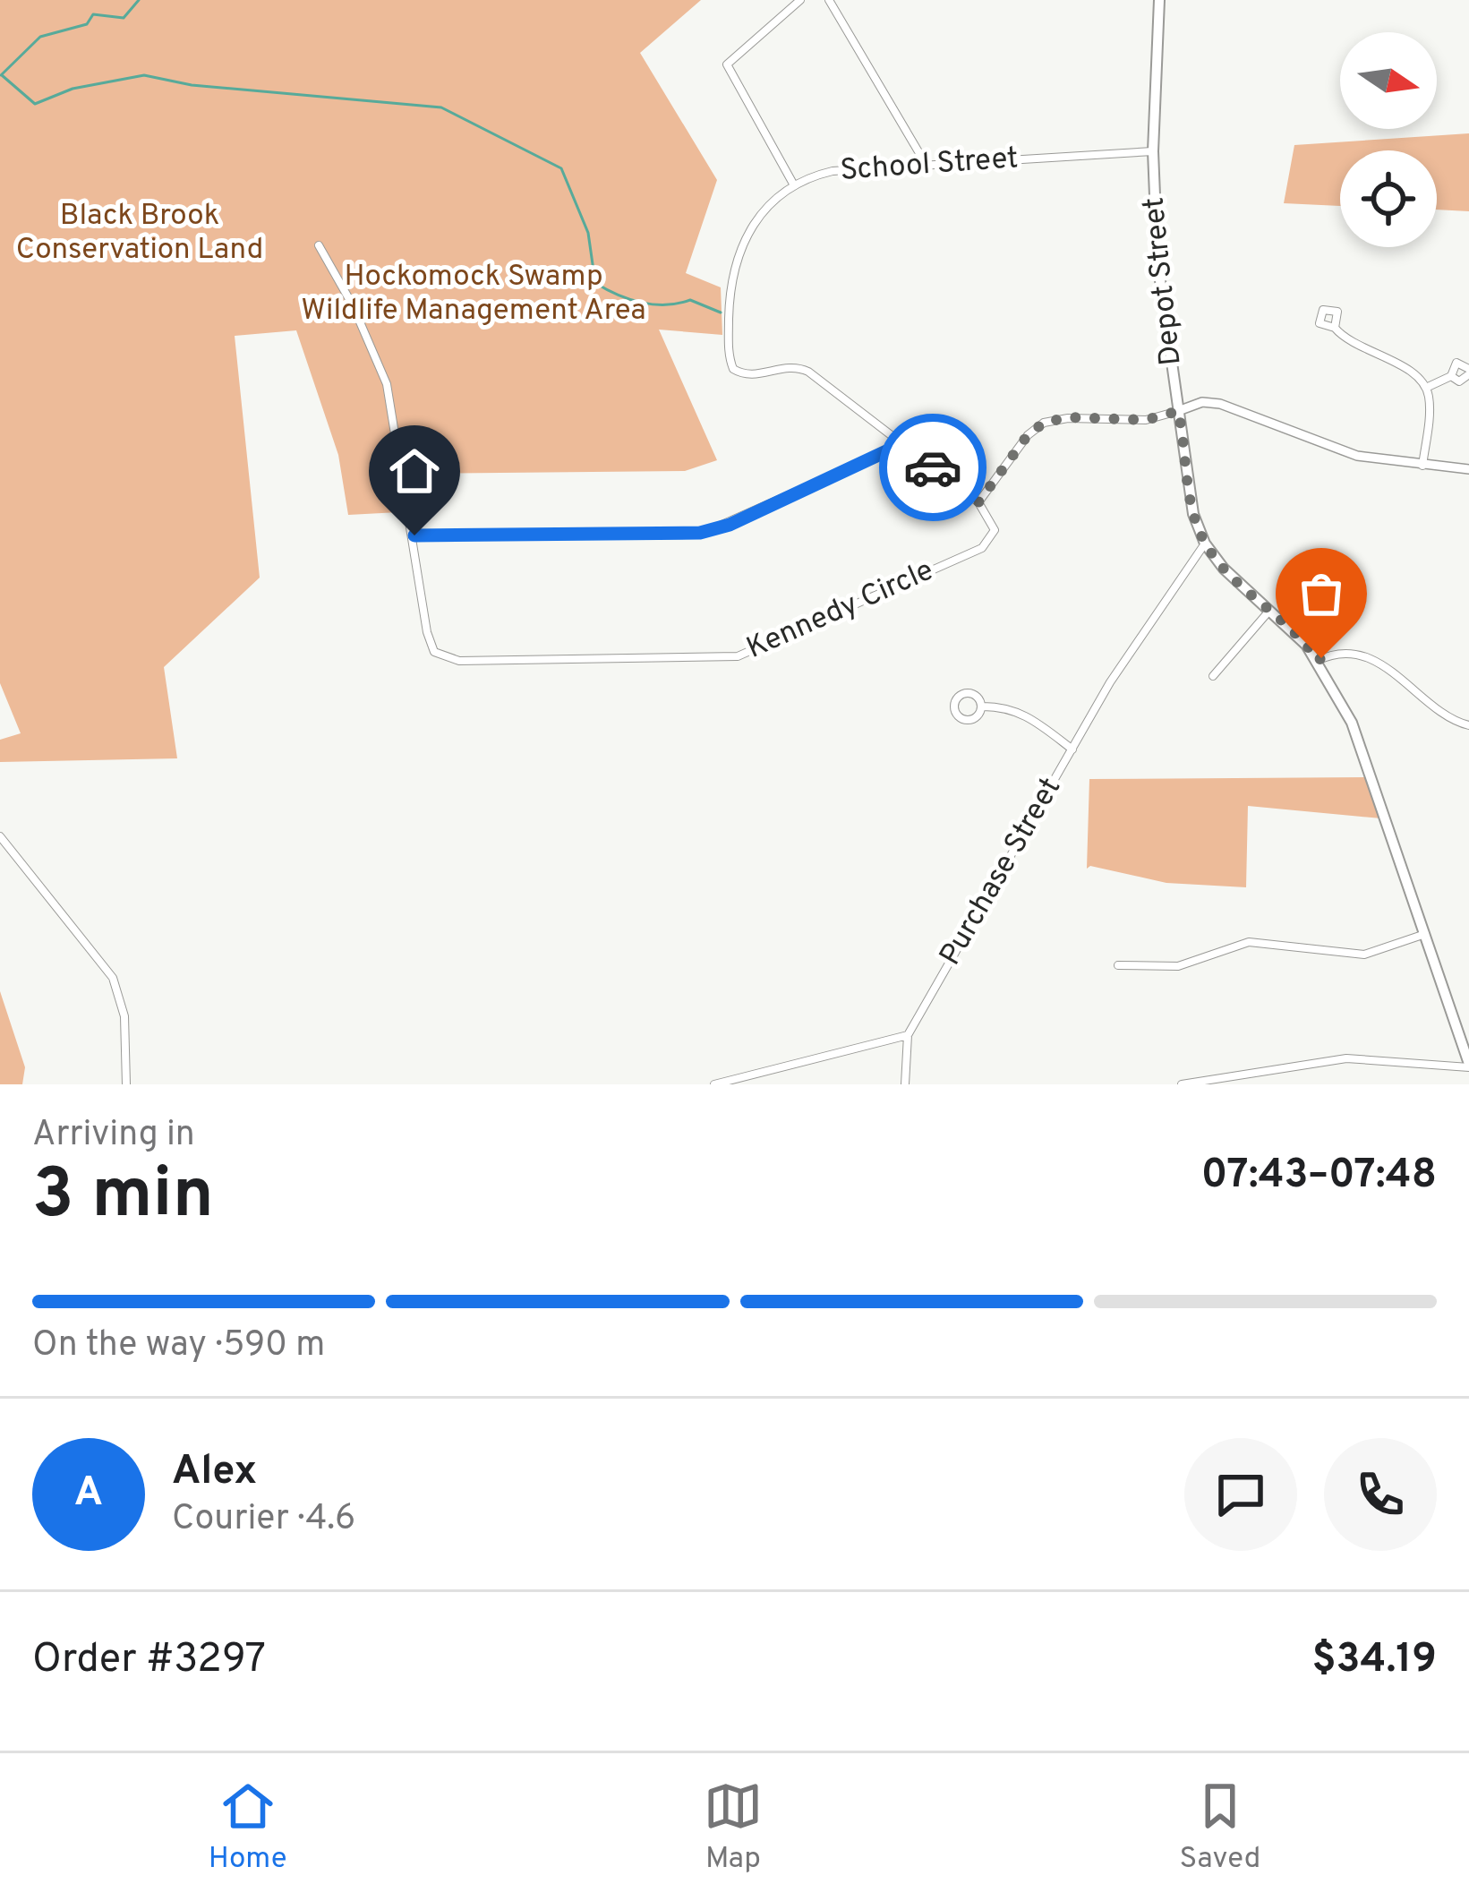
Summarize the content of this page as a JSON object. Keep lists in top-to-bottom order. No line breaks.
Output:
{"streets":{"highway":["Depot Street"],"street":["School Street","Kennedy Circle","Purchase Street"]},"crossings":[["School Street","Depot Street"],["Depot Street","Purchase Street"]],"parks":["Black Brook Conservation Land","Hockomock Swamp Wildlife Management Area"],"north":"right","page":{"heading":["3 min","Arriving in","07:43–07:48"],"panel":["Alex","Courier · 4.6","Order #3297","$34.19"],"bar":"On the way · 590 m","round":"A","tabs":["Home","Map","Saved"]}}
